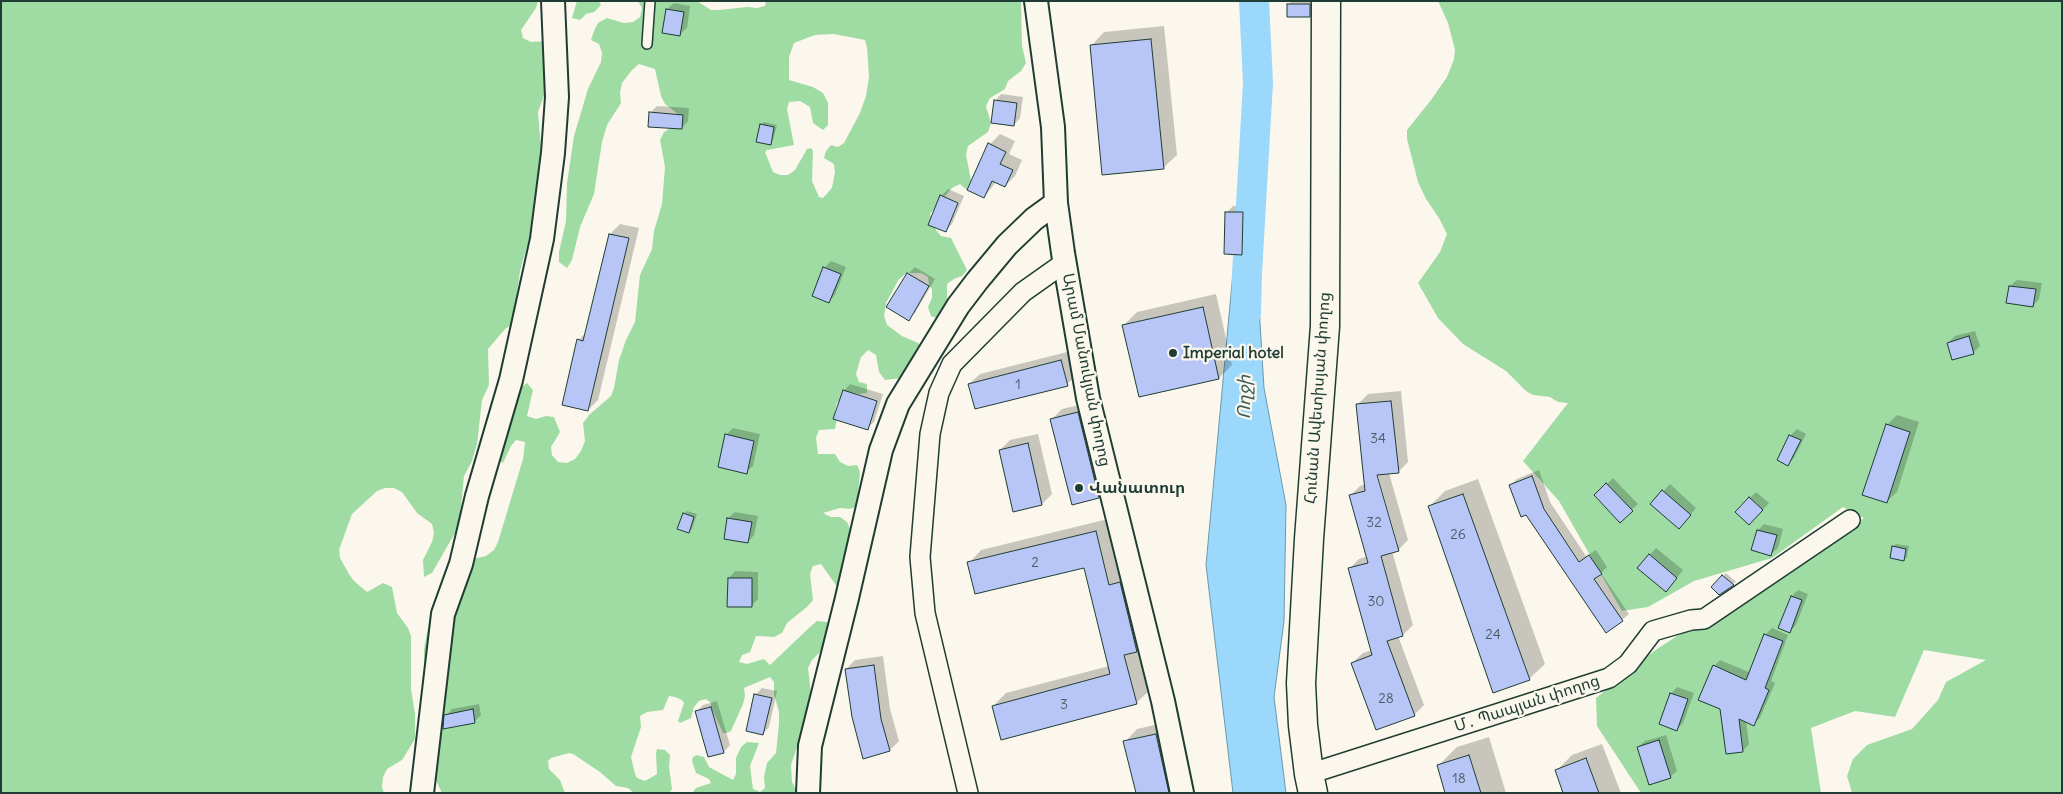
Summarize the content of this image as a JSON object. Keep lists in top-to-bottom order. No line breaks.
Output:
{"streets":{"highway":["Հունան Ավետիսյան փողոց"],"street":["Արամ Մանուկյան փողոց","Մ․ Պապյան փողոց"]},"crossings":[["Հունան Ավետիսյան փողոց","Մ․ Պապյան փողոց"]],"water":["Ողջի"],"places":["Imperial hotel","Վանատուր"],"house_numbers":["1","34","32","26","2","30","24","28","3","18"]}
